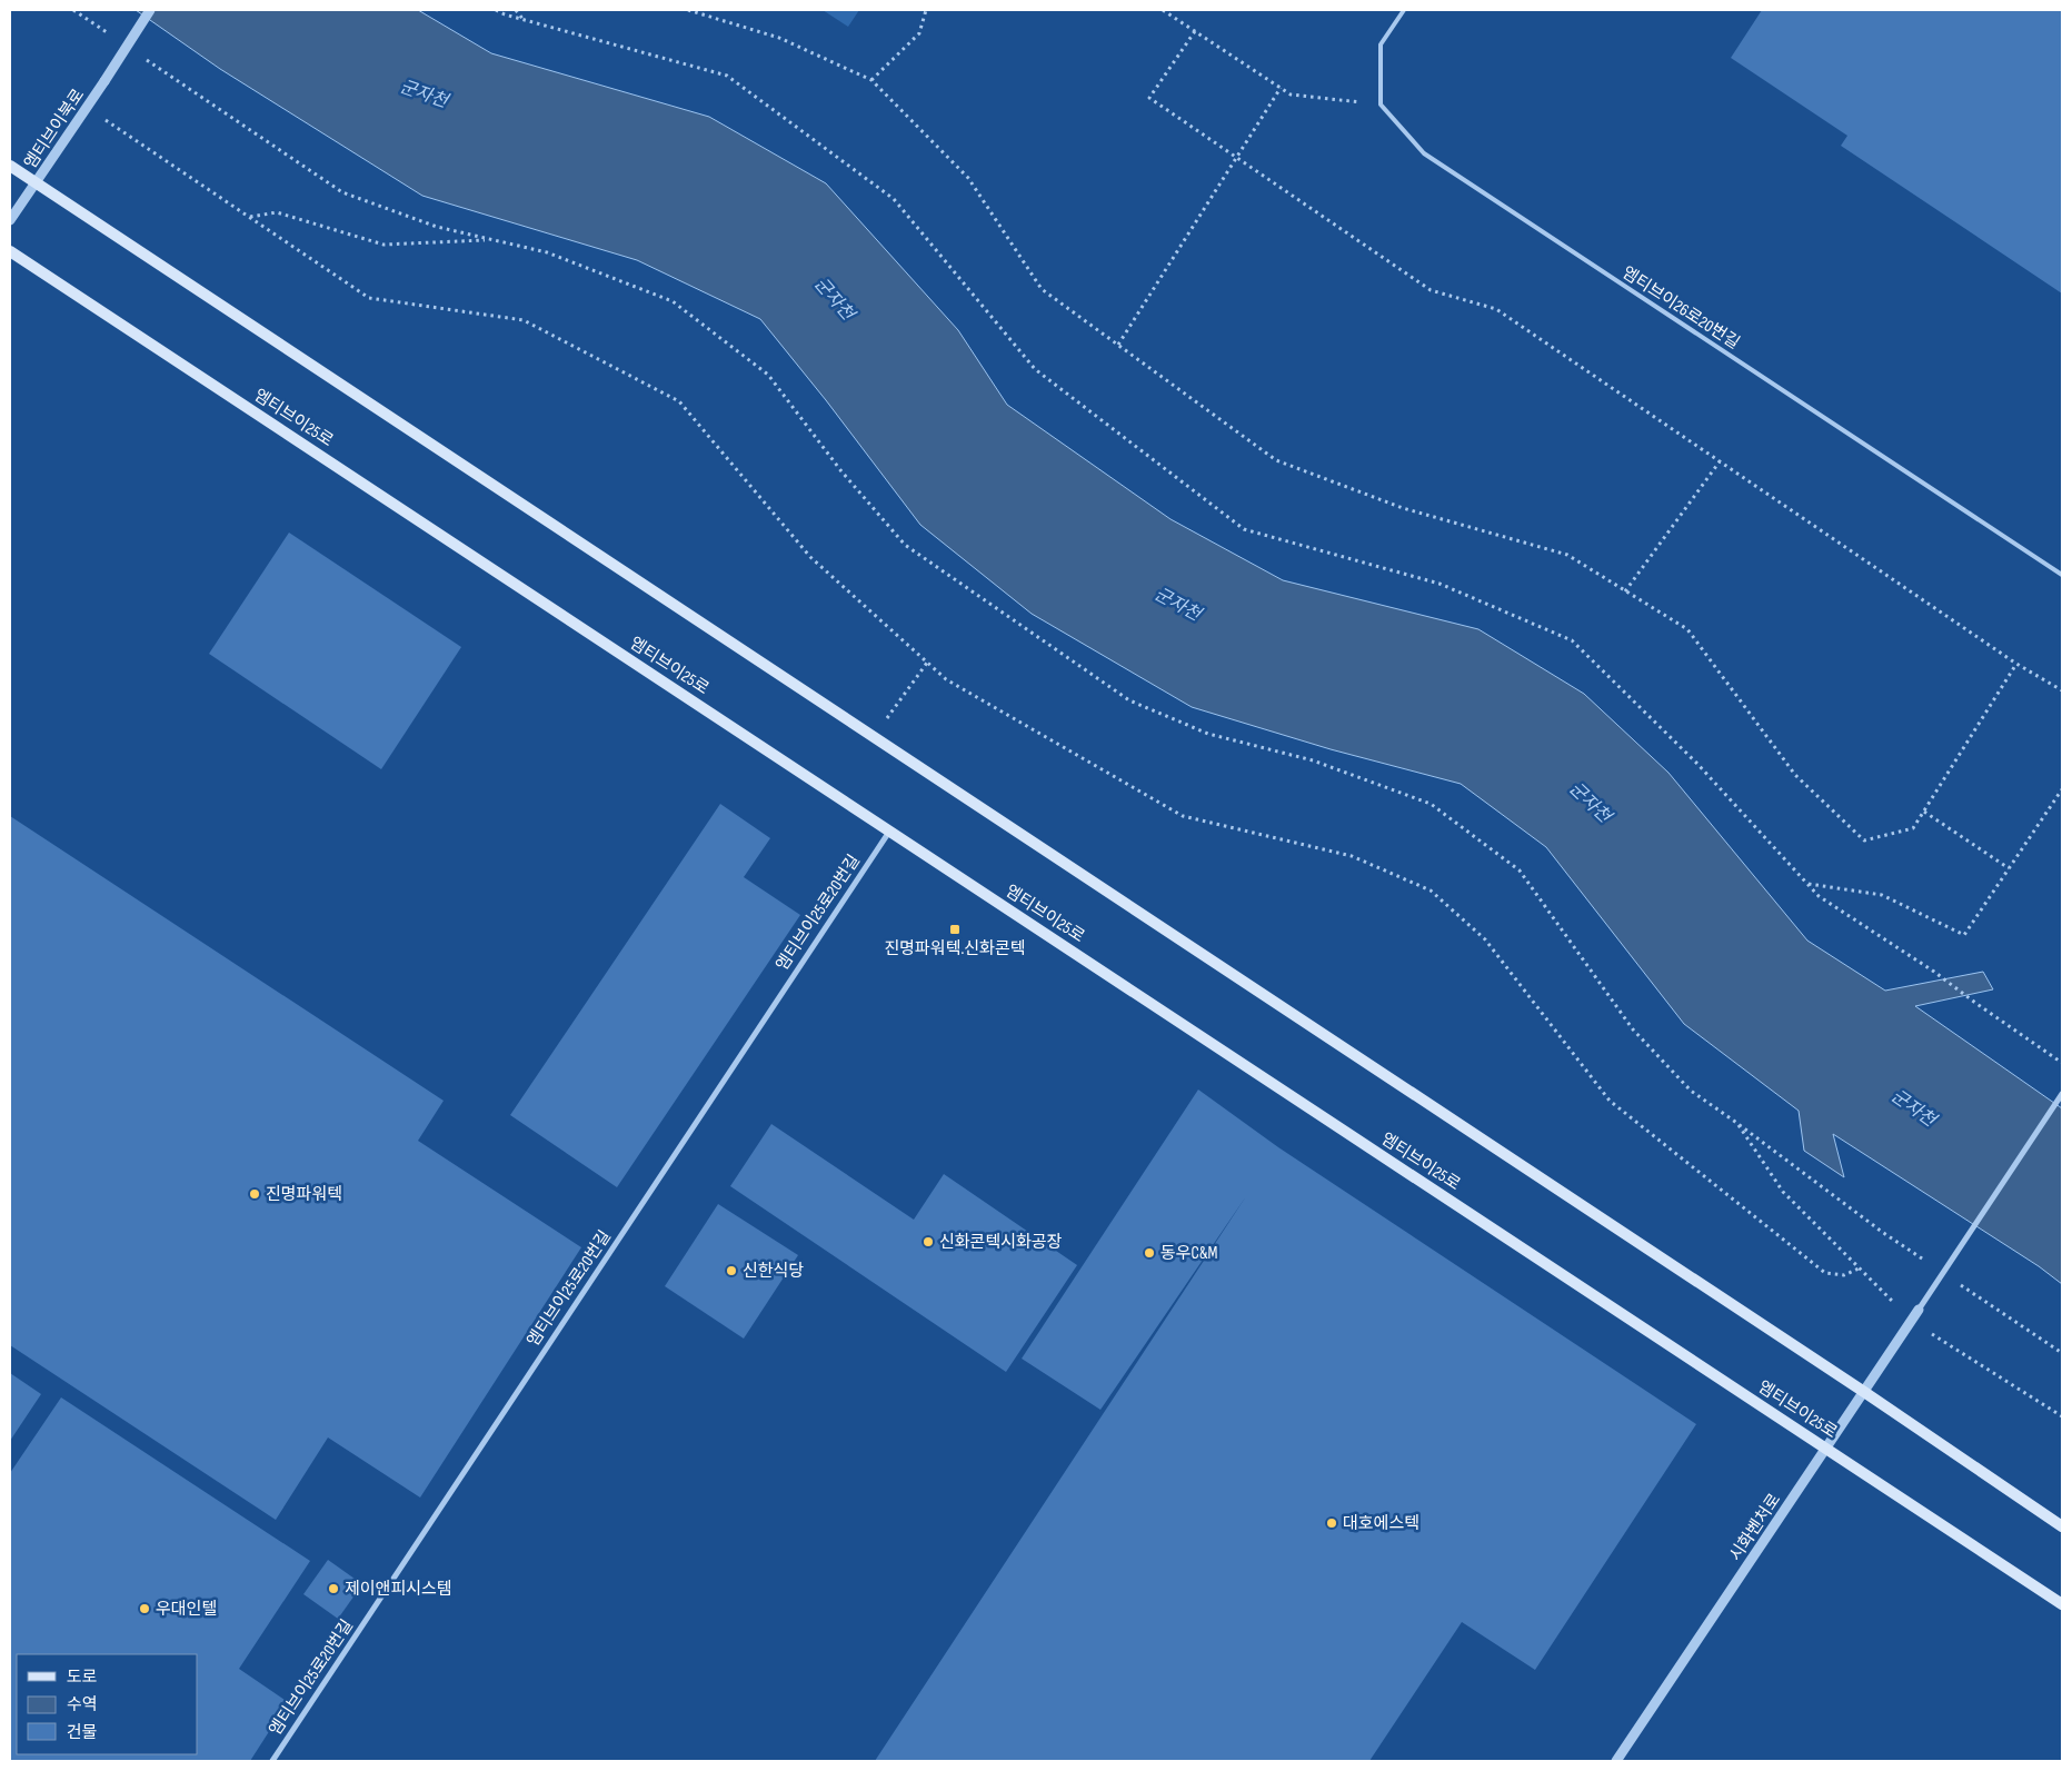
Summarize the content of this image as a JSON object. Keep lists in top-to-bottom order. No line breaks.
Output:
{"streets":{"main road":["엠티브이25로"],"street":["엠티브이북로","엠티브이25로20번길","시화벤처로"],"lane":["엠티브이26로20번길"]},"crossings":[["엠티브이25로","엠티브이25로20번길"],["엠티브이25로","시화벤처로"]],"water":["군자천"],"places":{"transit":["진명파워텍.신화콘텍"],"other":["진명파워텍","신화콘텍시화공장","동우C&M","신한식당","대호에스텍","제이앤피시스템","우대인텔"]},"legend":["도로","수역","건물"]}
